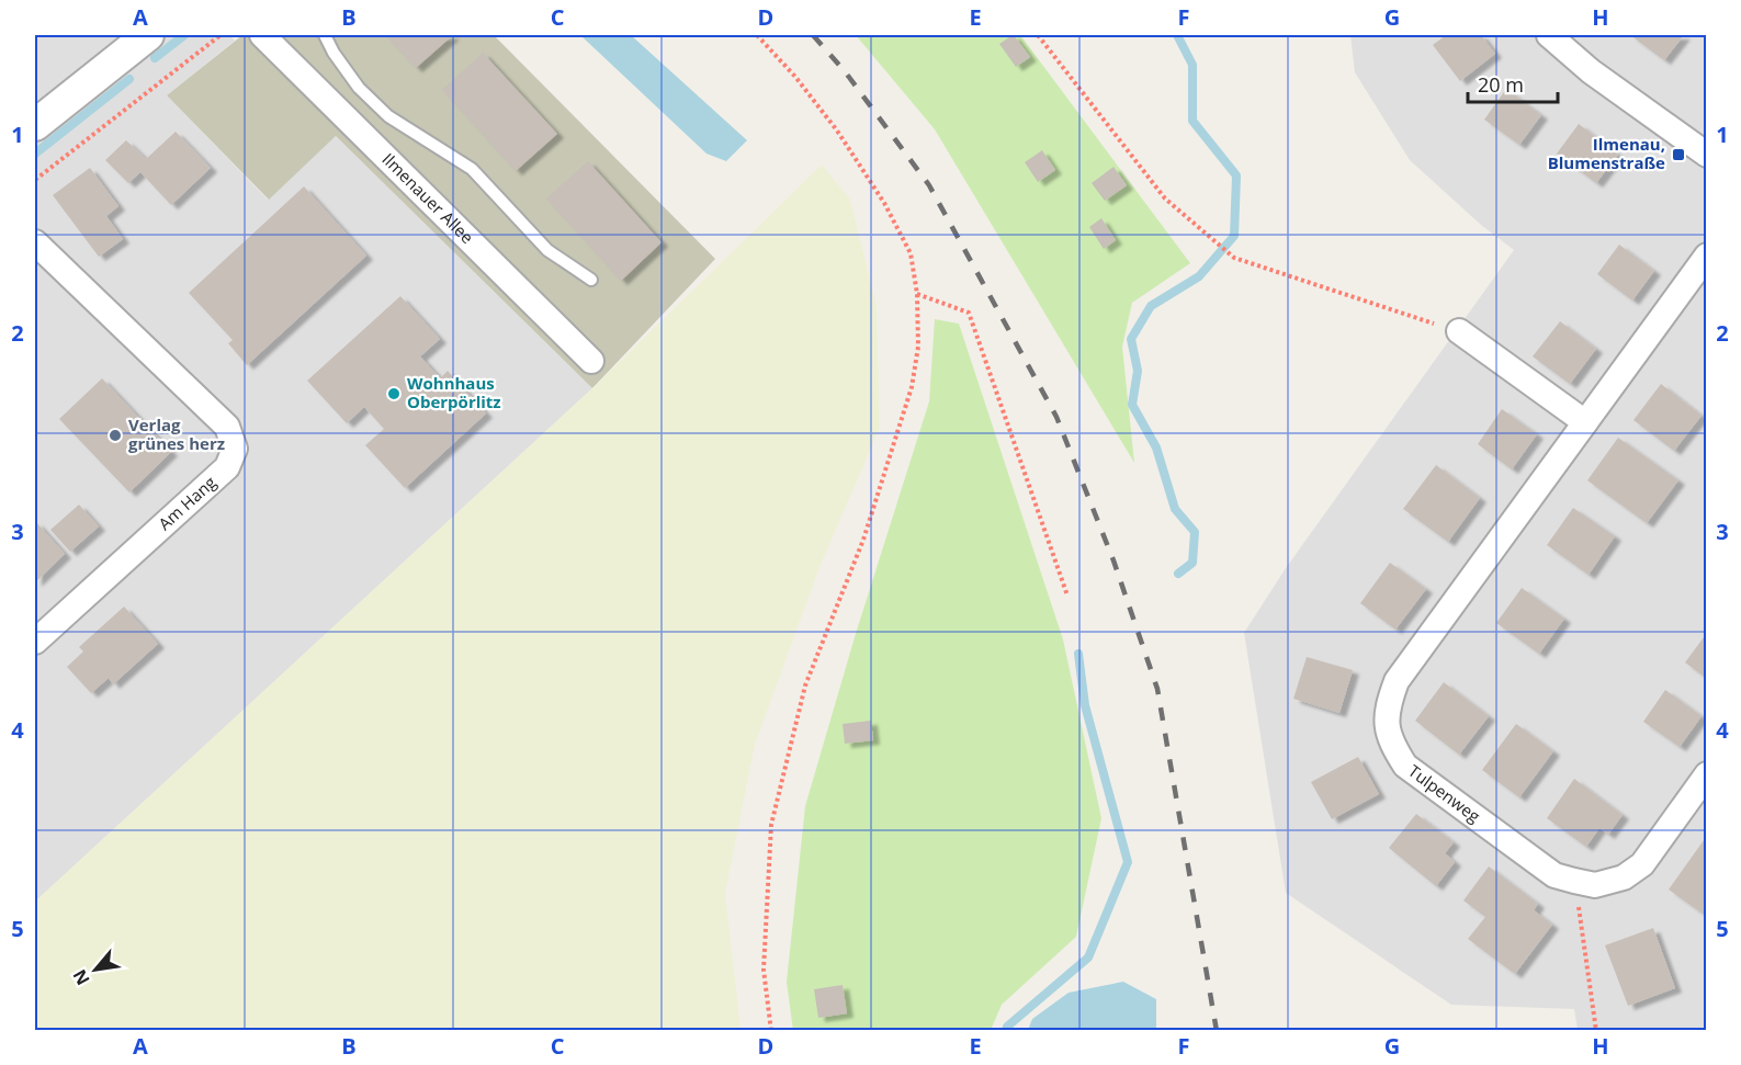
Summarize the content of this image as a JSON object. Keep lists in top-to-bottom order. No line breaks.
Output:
{"streets":{"street":["Ilmenauer Allee","Am Hang","Tulpenweg"]},"places":{"transit":["Ilmenau, Blumenstraße"],"other":["Wohnhaus Oberpörlitz","Verlag grünes herz"]},"scale_bar":"20 m","north":"bottom left","grid":{"columns":["A","B","C","D","E","F","G","H"],"rows":["1","2","3","4","5"]}}
